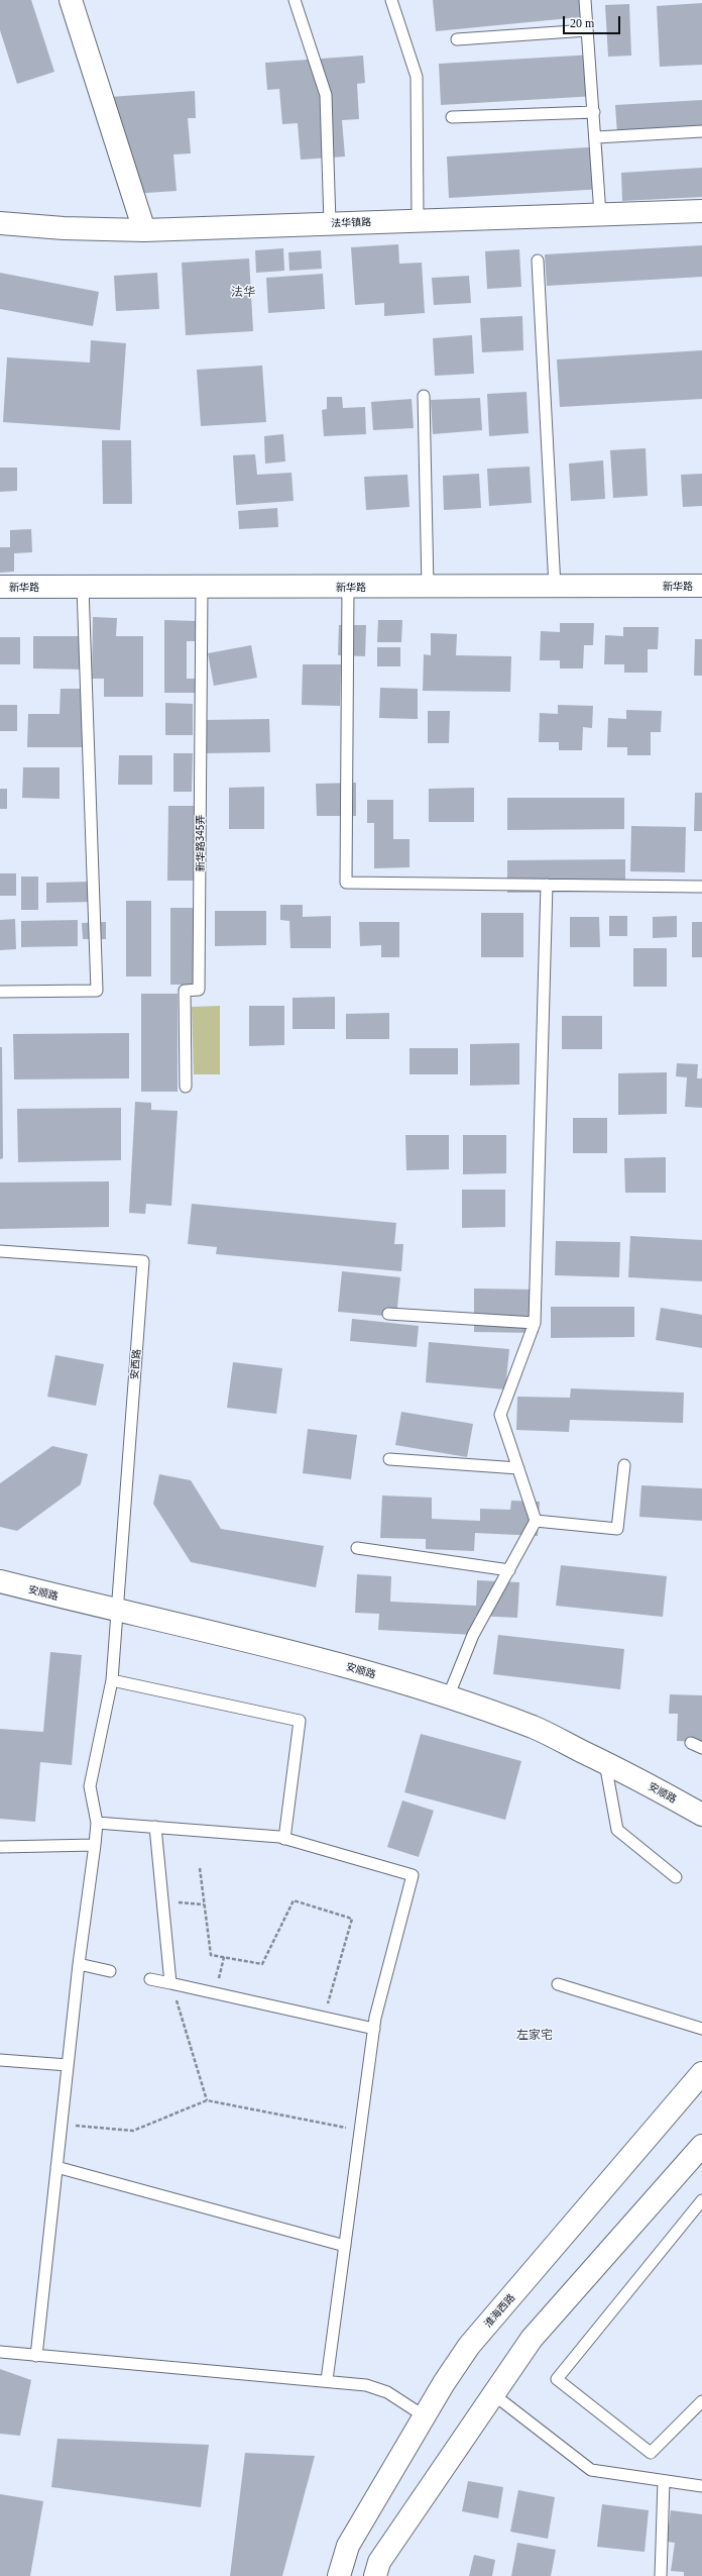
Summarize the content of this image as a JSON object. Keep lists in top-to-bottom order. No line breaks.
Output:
{"streets":{"street":["法华镇路","新华路","安顺路","淮海西路"],"lane":["新华路345弄","安西路"]},"crossings":[["新华路","新华路345弄"],["安西路","安顺路"]],"districts":["法华","左家宅"],"scale_bar":"20 m"}
